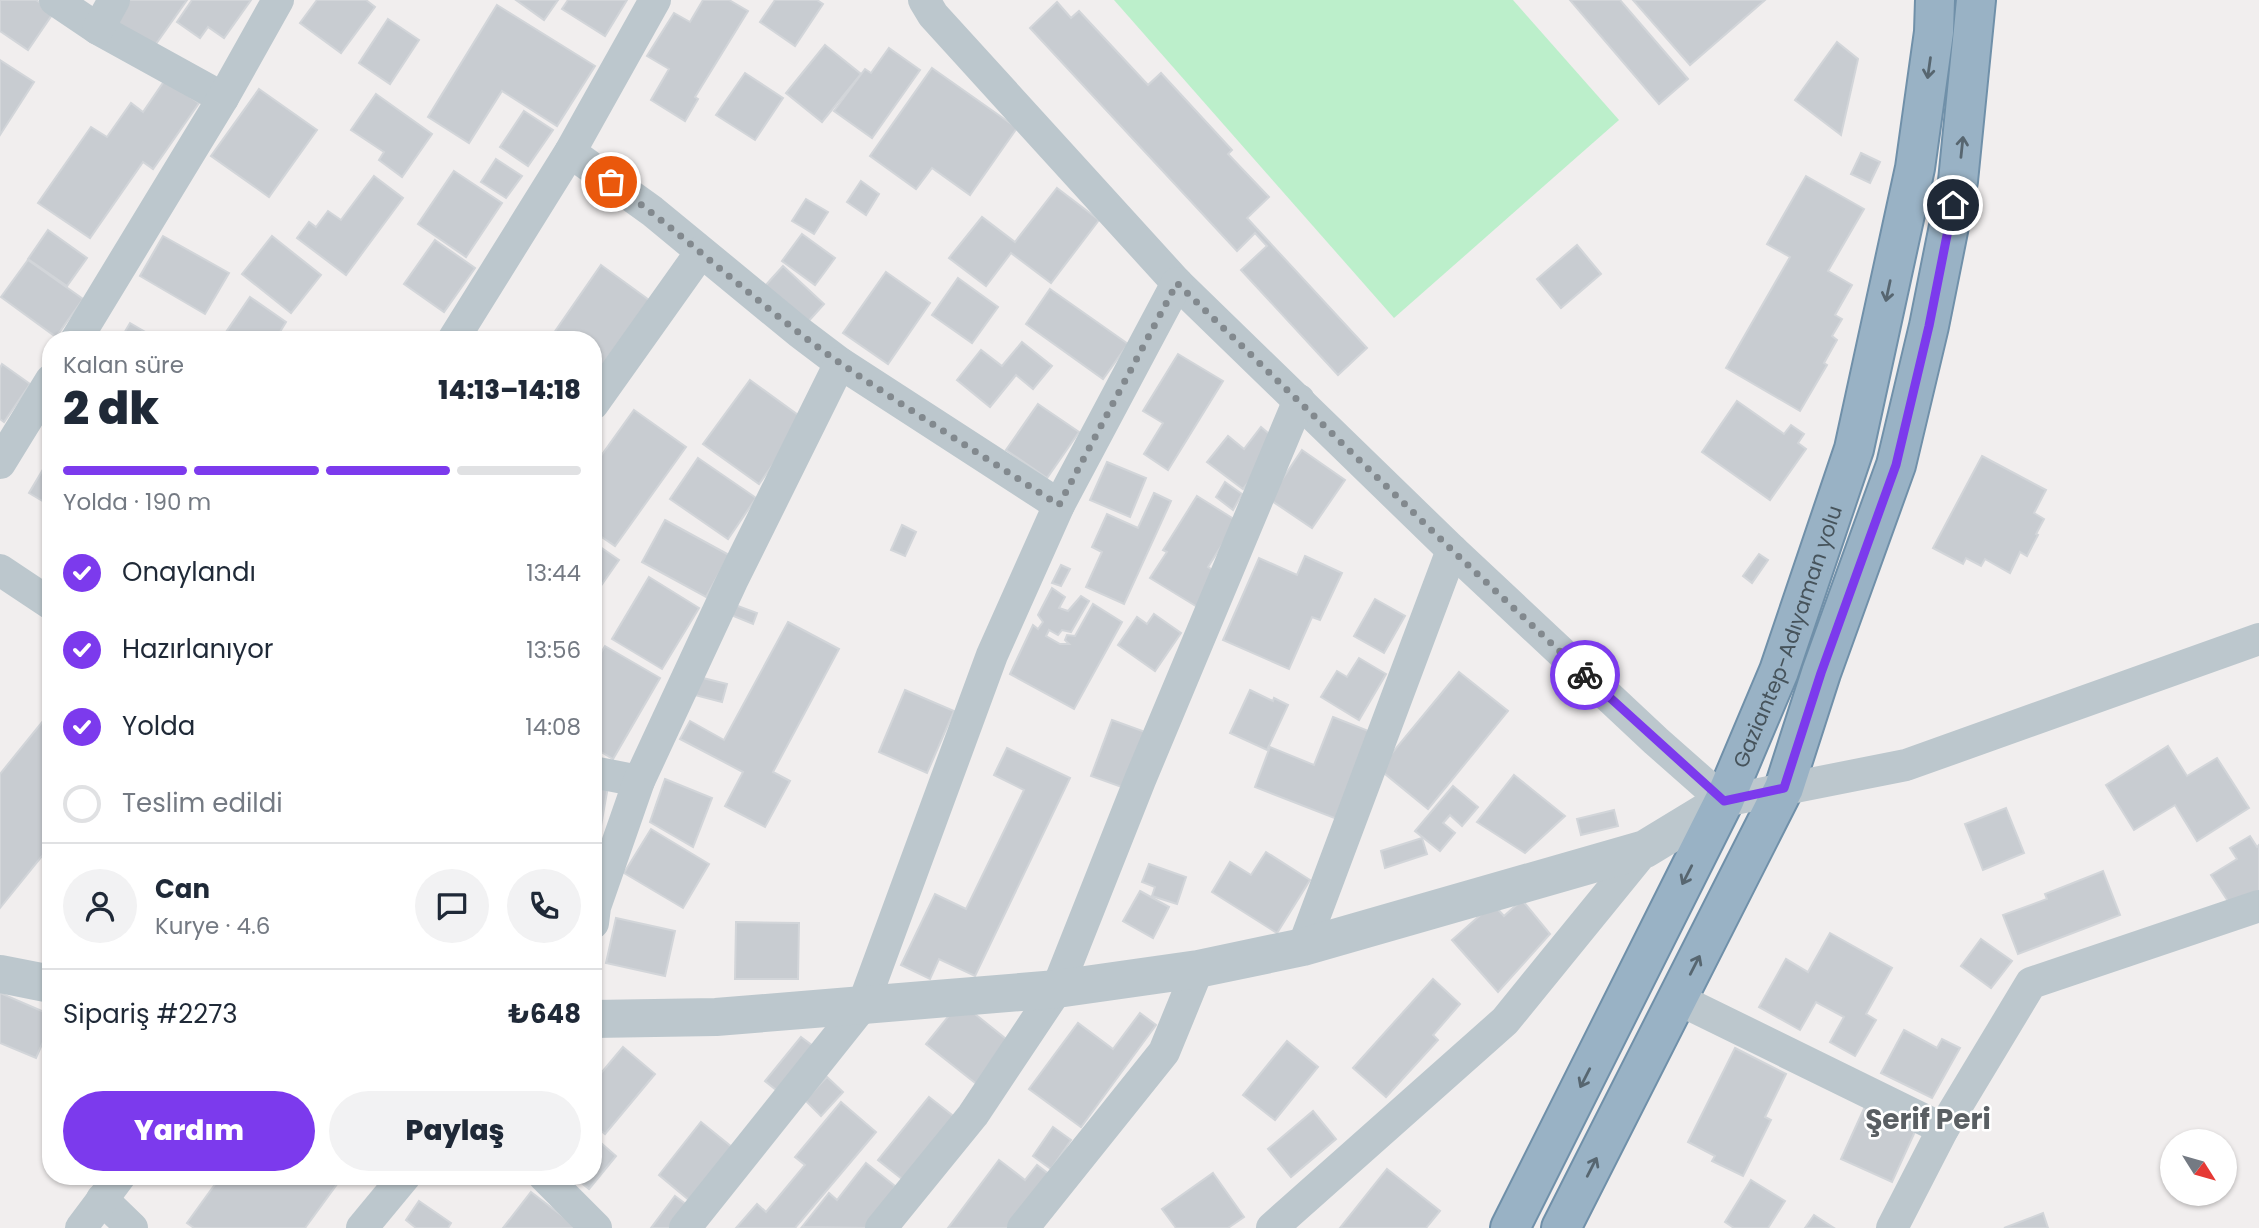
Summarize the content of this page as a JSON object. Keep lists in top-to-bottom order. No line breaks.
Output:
{"streets":{"highway":["Gaziantep-Adıyaman yolu"]},"districts":["Şerif Peri"],"north":"bottom right","page":{"heading":["2 dk","Kalan süre","14:13–14:18"],"panel":["Can","Kurye · 4.6","Sipariş #2273","₺648"],"bar":"Yolda · 190 m","list":[["Onaylandı","13:44"],["Hazırlanıyor","13:56"],["Yolda","14:08"],"Teslim edildi"],"buttons":["Yardım","Paylaş"]}}
